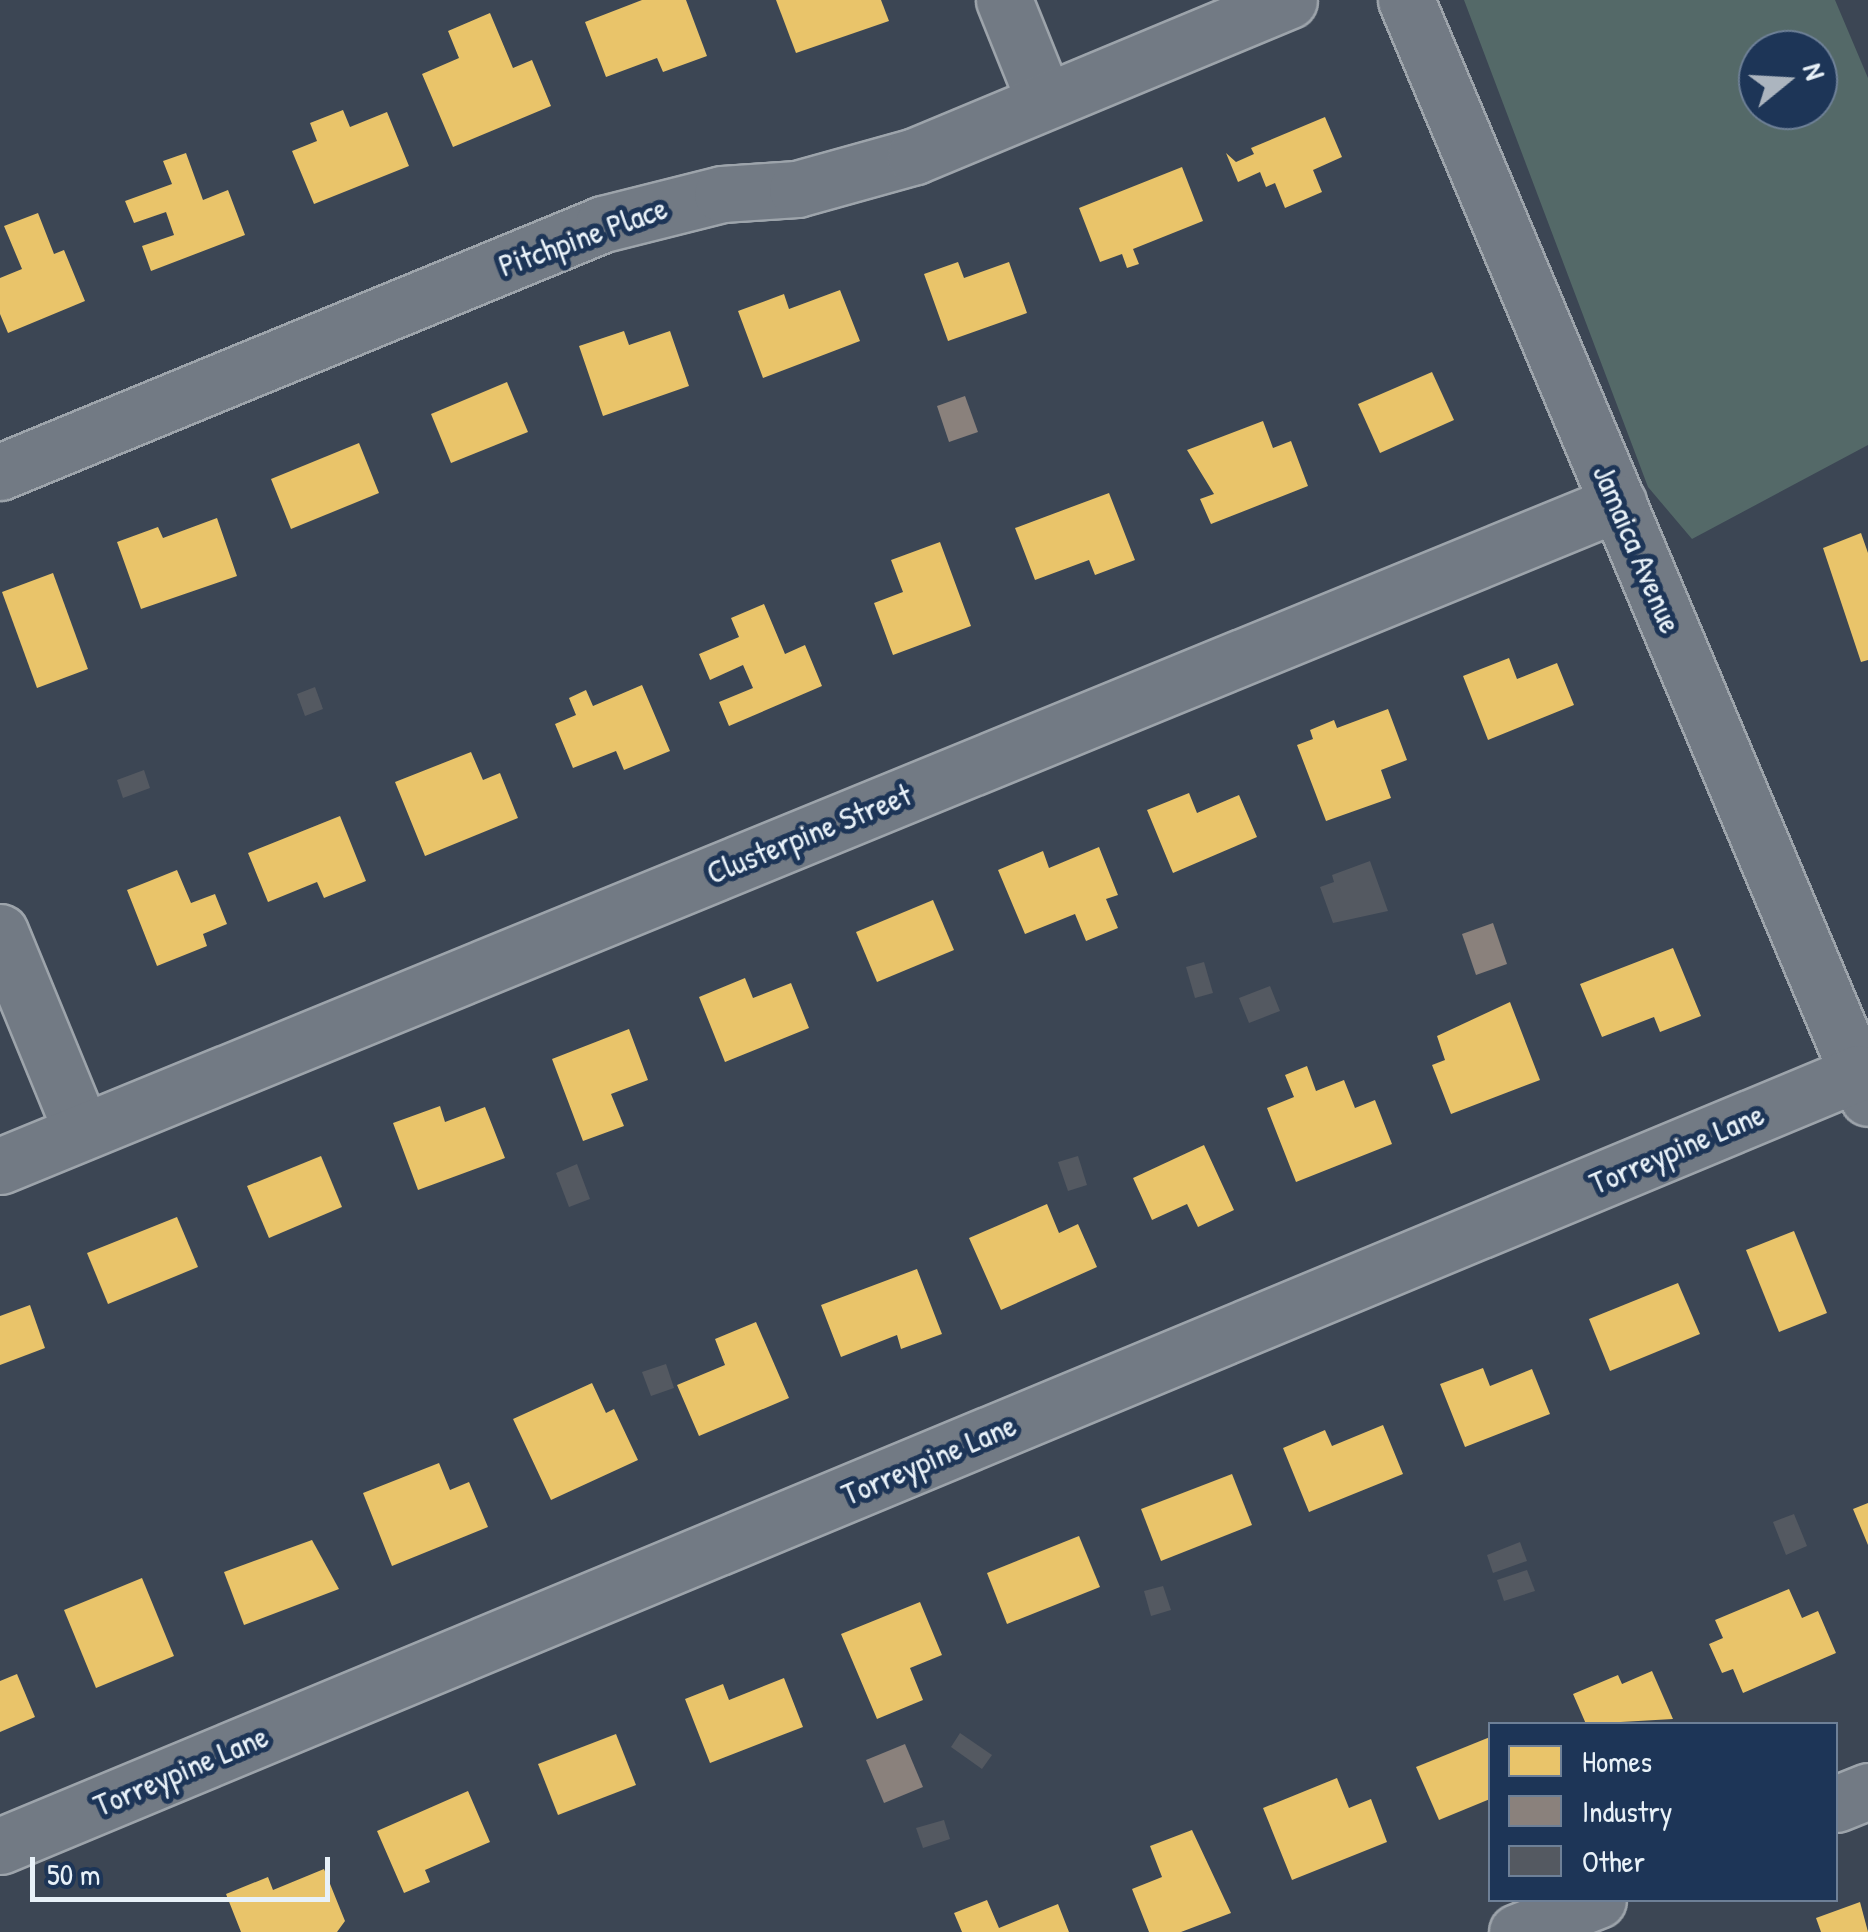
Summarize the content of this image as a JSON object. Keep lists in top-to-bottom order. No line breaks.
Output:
{"streets":{"street":["Pitchpine Place","Jamaica Avenue","Clusterpine Street","Torreypine Lane"]},"crossings":[["Jamaica Avenue","Clusterpine Street"],["Jamaica Avenue","Torreypine Lane"]],"legend":["Homes","Industry","Other"],"scale_bar":"50 m","north":"right"}
